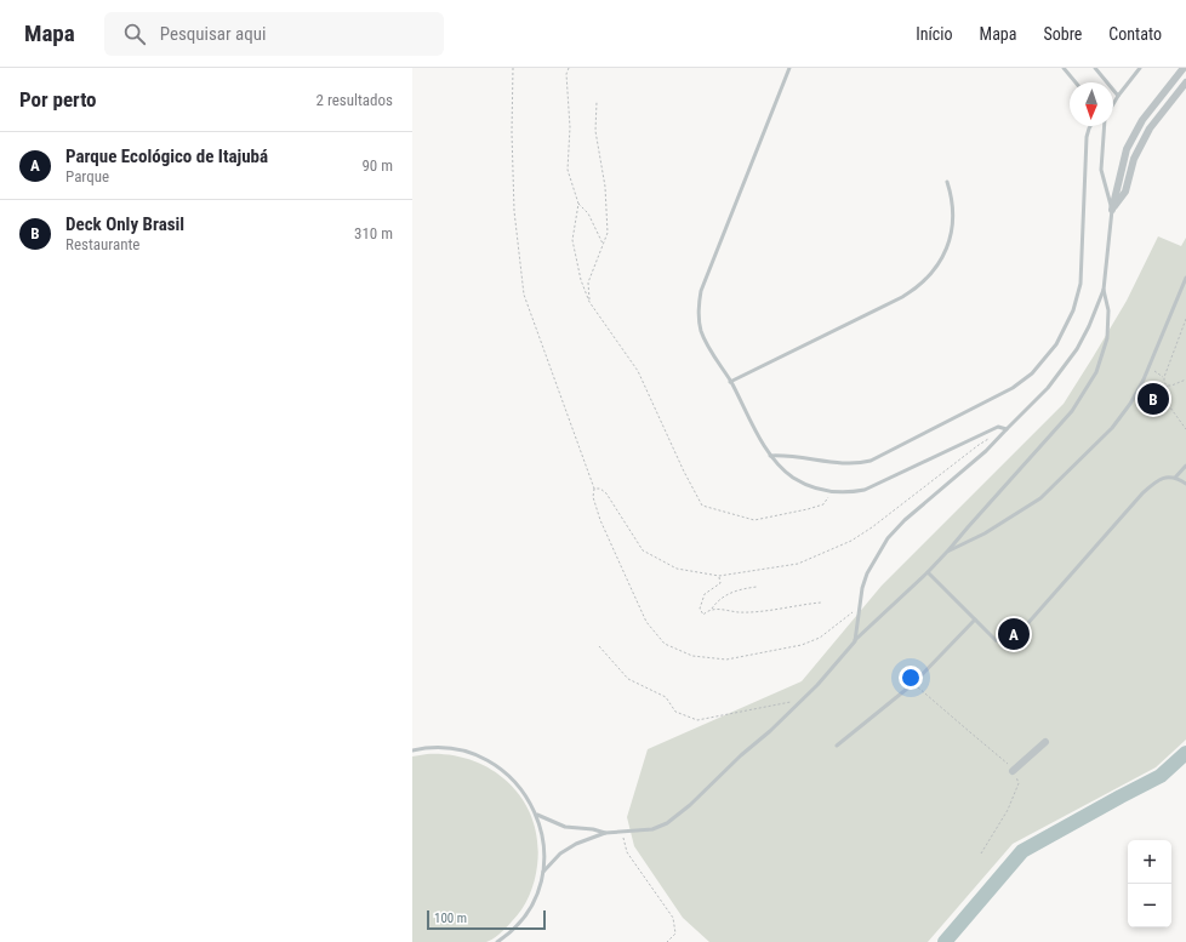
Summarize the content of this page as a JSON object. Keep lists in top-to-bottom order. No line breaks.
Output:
{"scale_bar":"100 m","north":"bottom","page":{"header":"Mapa","search":"Pesquisar aqui","nav":["Início","Mapa","Sobre","Contato"],"heading":["Por perto","2 resultados"],"list":[{"mark":"A","name":"Parque Ecológico de Itajubá","note":"Parque","value":"90 m"},{"mark":"B","name":"Deck Only Brasil","note":"Restaurante","value":"310 m"}],"pins":["B","A"],"map_buttons":["+","−"],"scale":"100 m"}}
